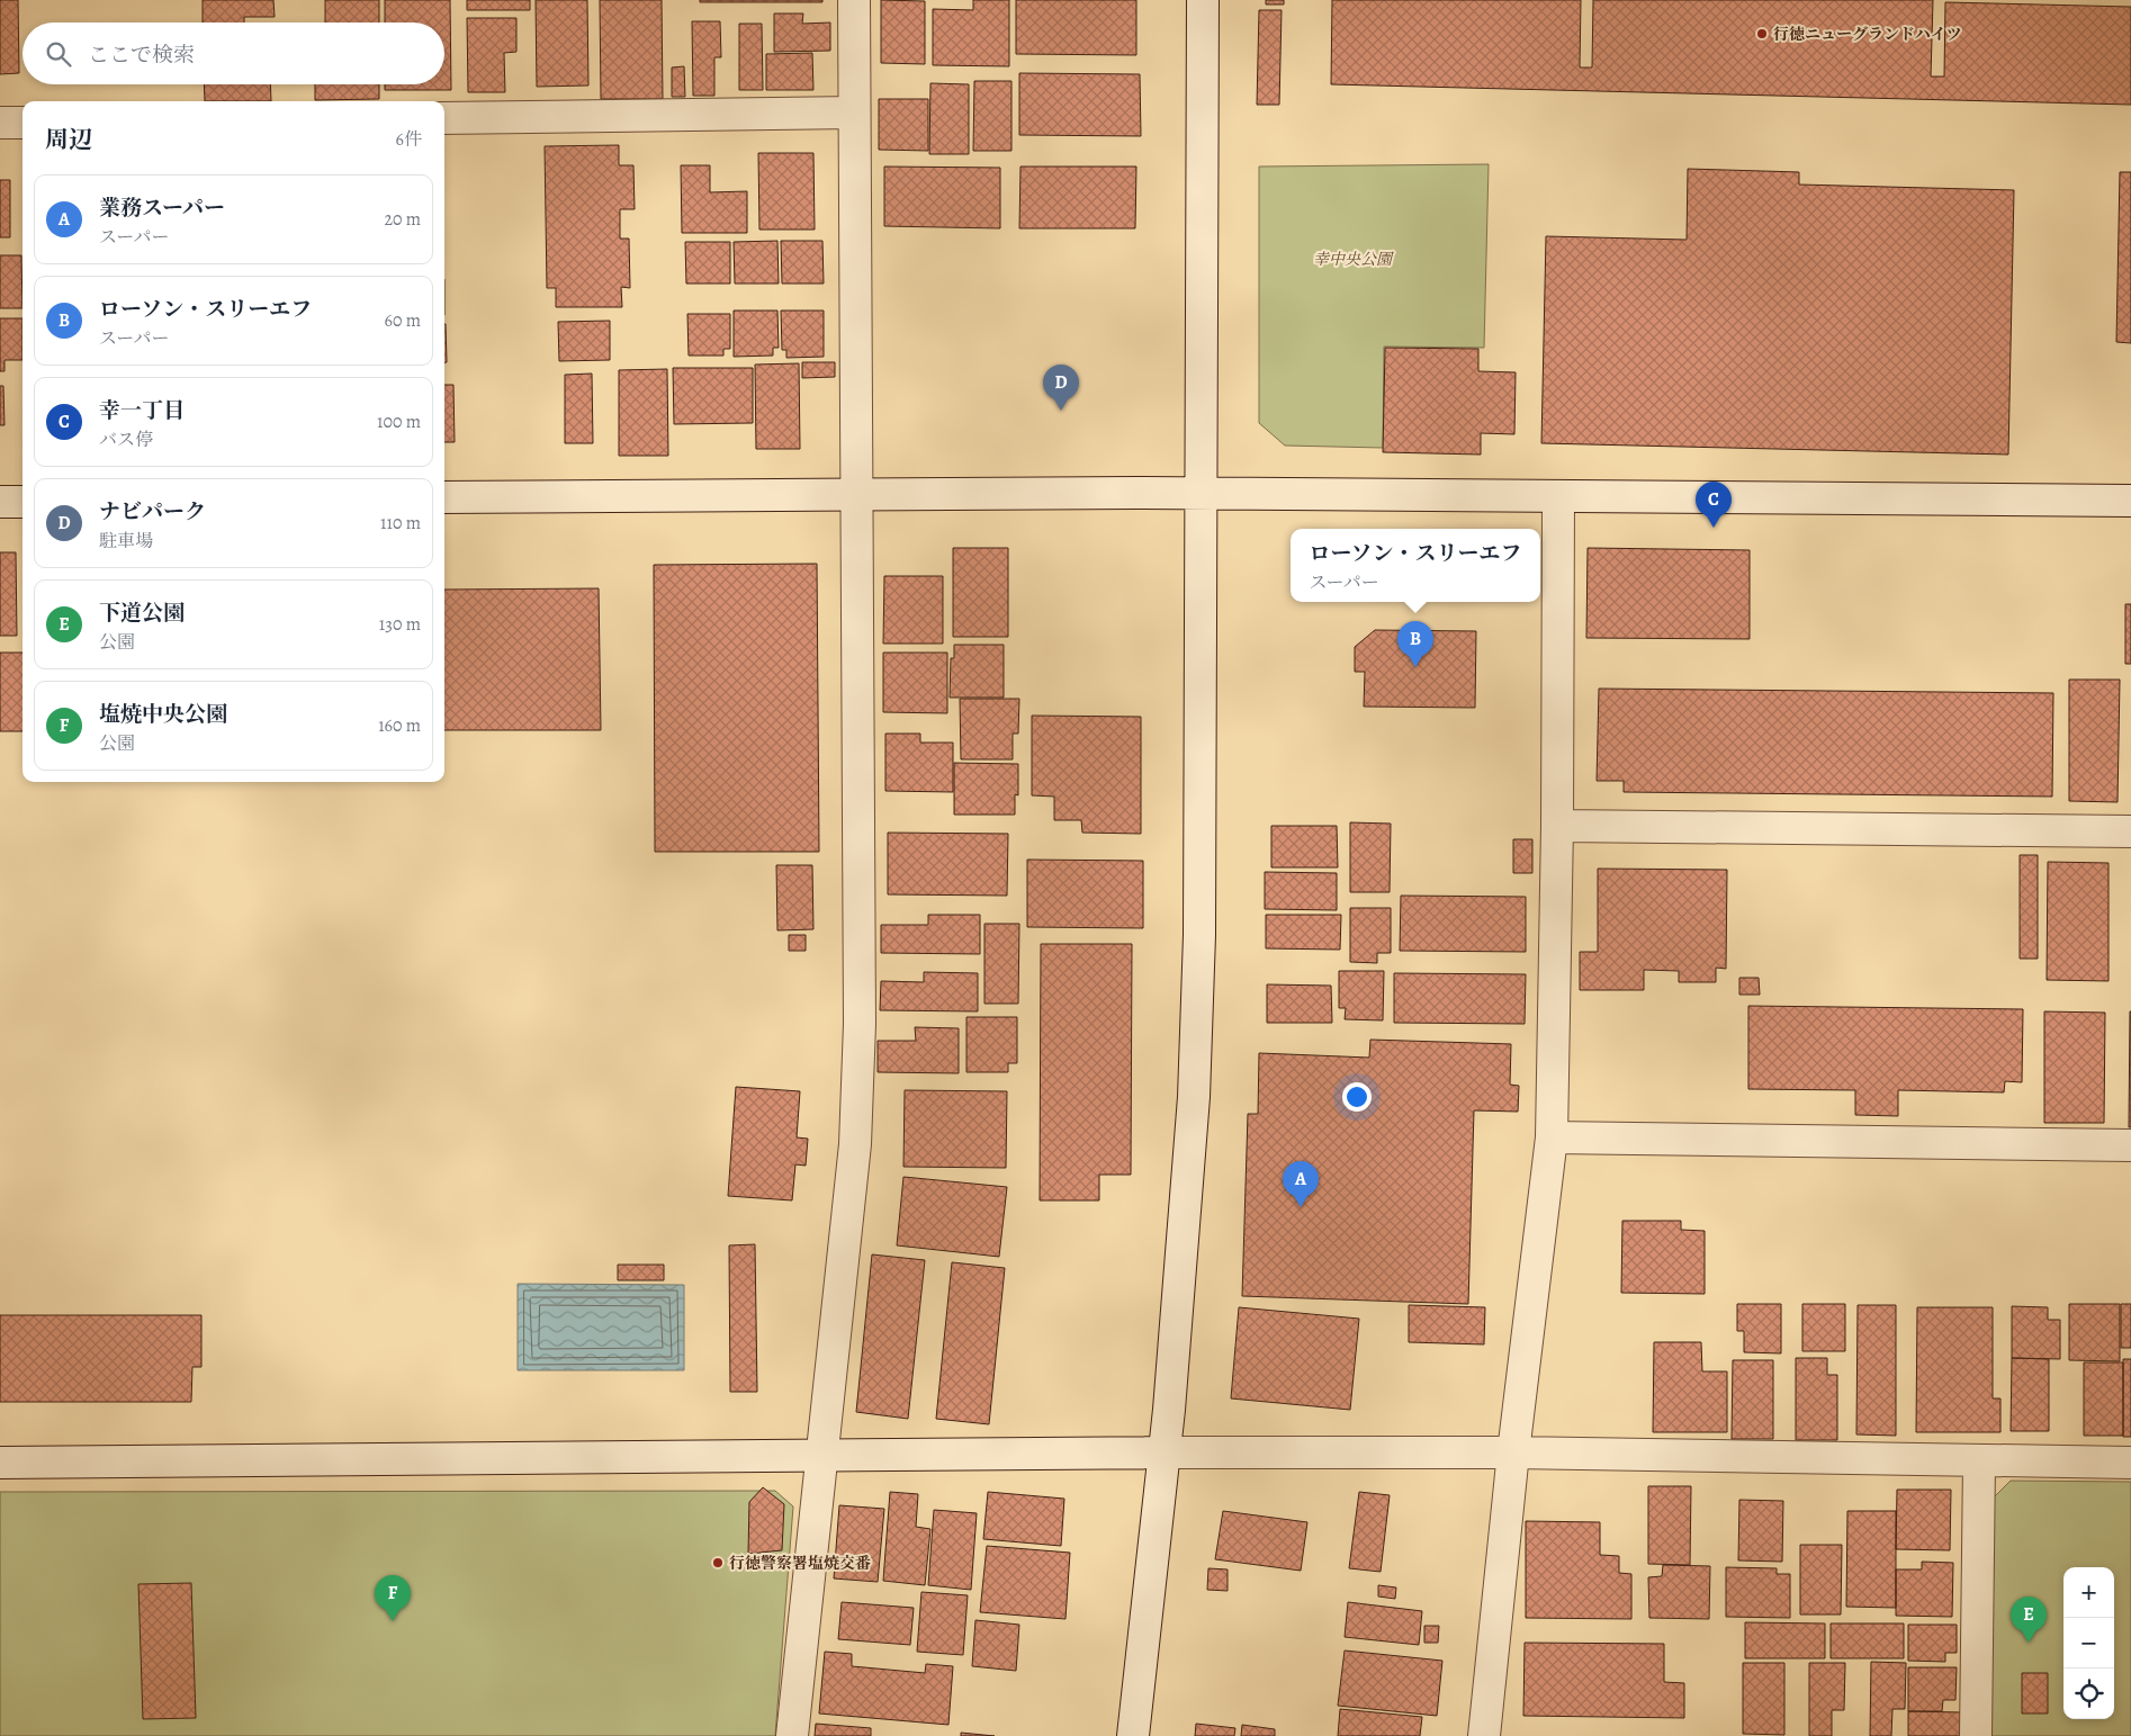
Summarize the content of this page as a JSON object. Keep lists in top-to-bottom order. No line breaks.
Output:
{"parks":["幸中央公園"],"places":["行徳ニューグランドハイツ","行徳警察署塩焼交番"],"page":{"search":"ここで検索","heading":["周辺","6件"],"list":[{"mark":"A","name":"業務スーパー","note":"スーパー","value":"20 m"},{"mark":"B","name":"ローソン・スリーエフ","note":"スーパー","value":"60 m"},{"mark":"C","name":"幸一丁目","note":"バス停","value":"100 m"},{"mark":"D","name":"ナビパーク","note":"駐車場","value":"110 m"},{"mark":"E","name":"下道公園","note":"公園","value":"130 m"},{"mark":"F","name":"塩焼中央公園","note":"公園","value":"160 m"}],"pins":["D","C","B","A","F","E"],"popup":["ローソン・スリーエフ","スーパー"],"map_buttons":["+","−"]}}
